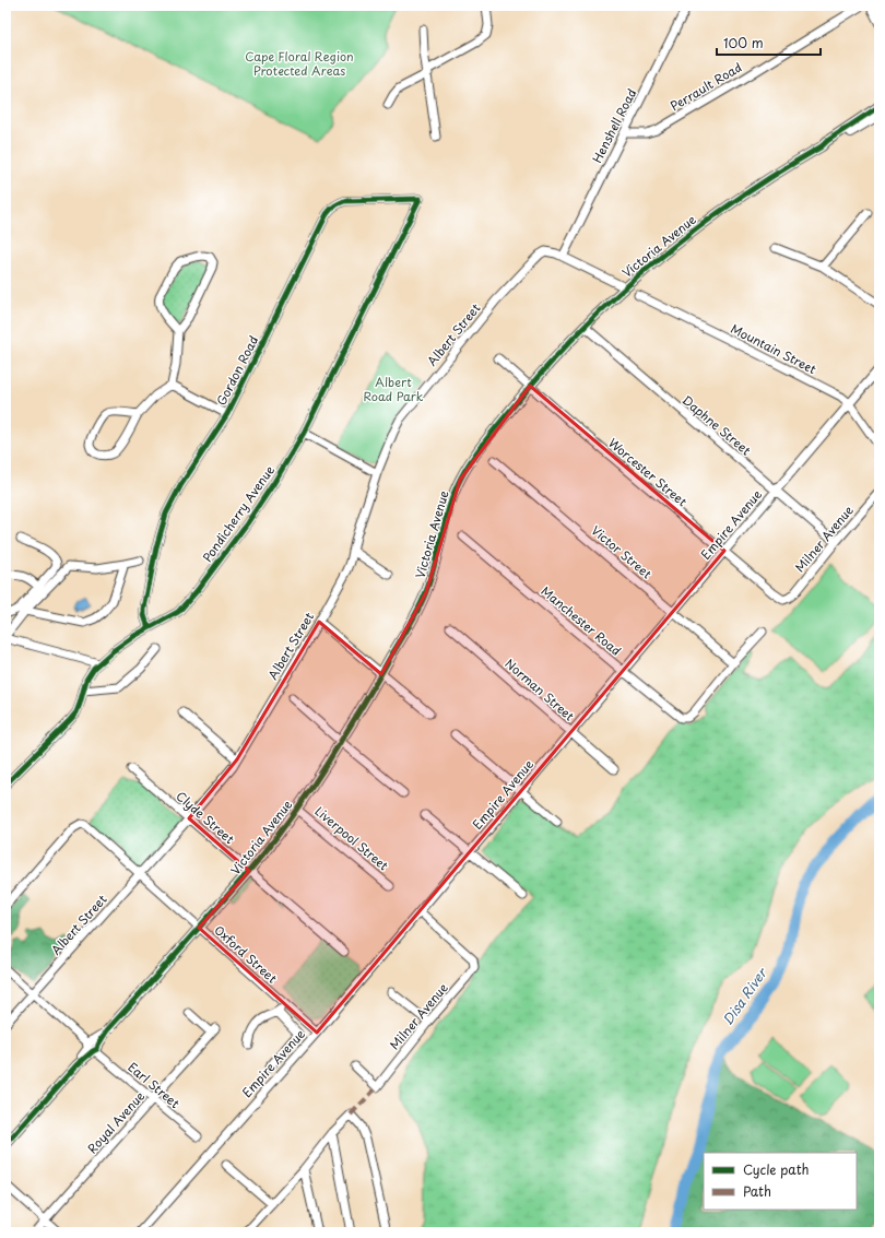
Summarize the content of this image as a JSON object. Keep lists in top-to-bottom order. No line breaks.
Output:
{"streets":{"street":["Perrault Road","Henshell Road","Victoria Avenue","Albert Street","Mountain Street","Gordon Road","Daphne Street","Worcester Street","Pondicherry Avenue","Empire Avenue","Milner Avenue","Victor Street","Manchester Road","Norman Street","Clyde Street","Liverpool Street","Oxford Street","Earl Street","Royal Avenue"]},"crossings":[["Perrault Road","Henshell Road"],["Henshell Road","Albert Street"],["Victoria Avenue","Daphne Street"],["Victoria Avenue","Worcester Street"],["Victoria Avenue","Clyde Street"],["Victoria Avenue","Liverpool Street"],["Victoria Avenue","Oxford Street"],["Victoria Avenue","Earl Street"],["Albert Street","Clyde Street"],["Albert Street","Oxford Street"],["Albert Street","Earl Street"],["Mountain Street","Empire Avenue"],["Gordon Road","Pondicherry Avenue"],["Daphne Street","Empire Avenue"],["Daphne Street","Milner Avenue"],["Worcester Street","Empire Avenue"],["Worcester Street","Milner Avenue"],["Empire Avenue","Milner Avenue"],["Empire Avenue","Victor Street"],["Empire Avenue","Manchester Road"],["Empire Avenue","Norman Street"],["Empire Avenue","Oxford Street"],["Victor Street","Manchester Road"],["Earl Street","Royal Avenue"]],"water":["Disa River"],"parks":["Cape Floral Region Protected Areas","Albert Road Park"],"legend":["Cycle path","Path"],"scale_bar":"100 m"}
